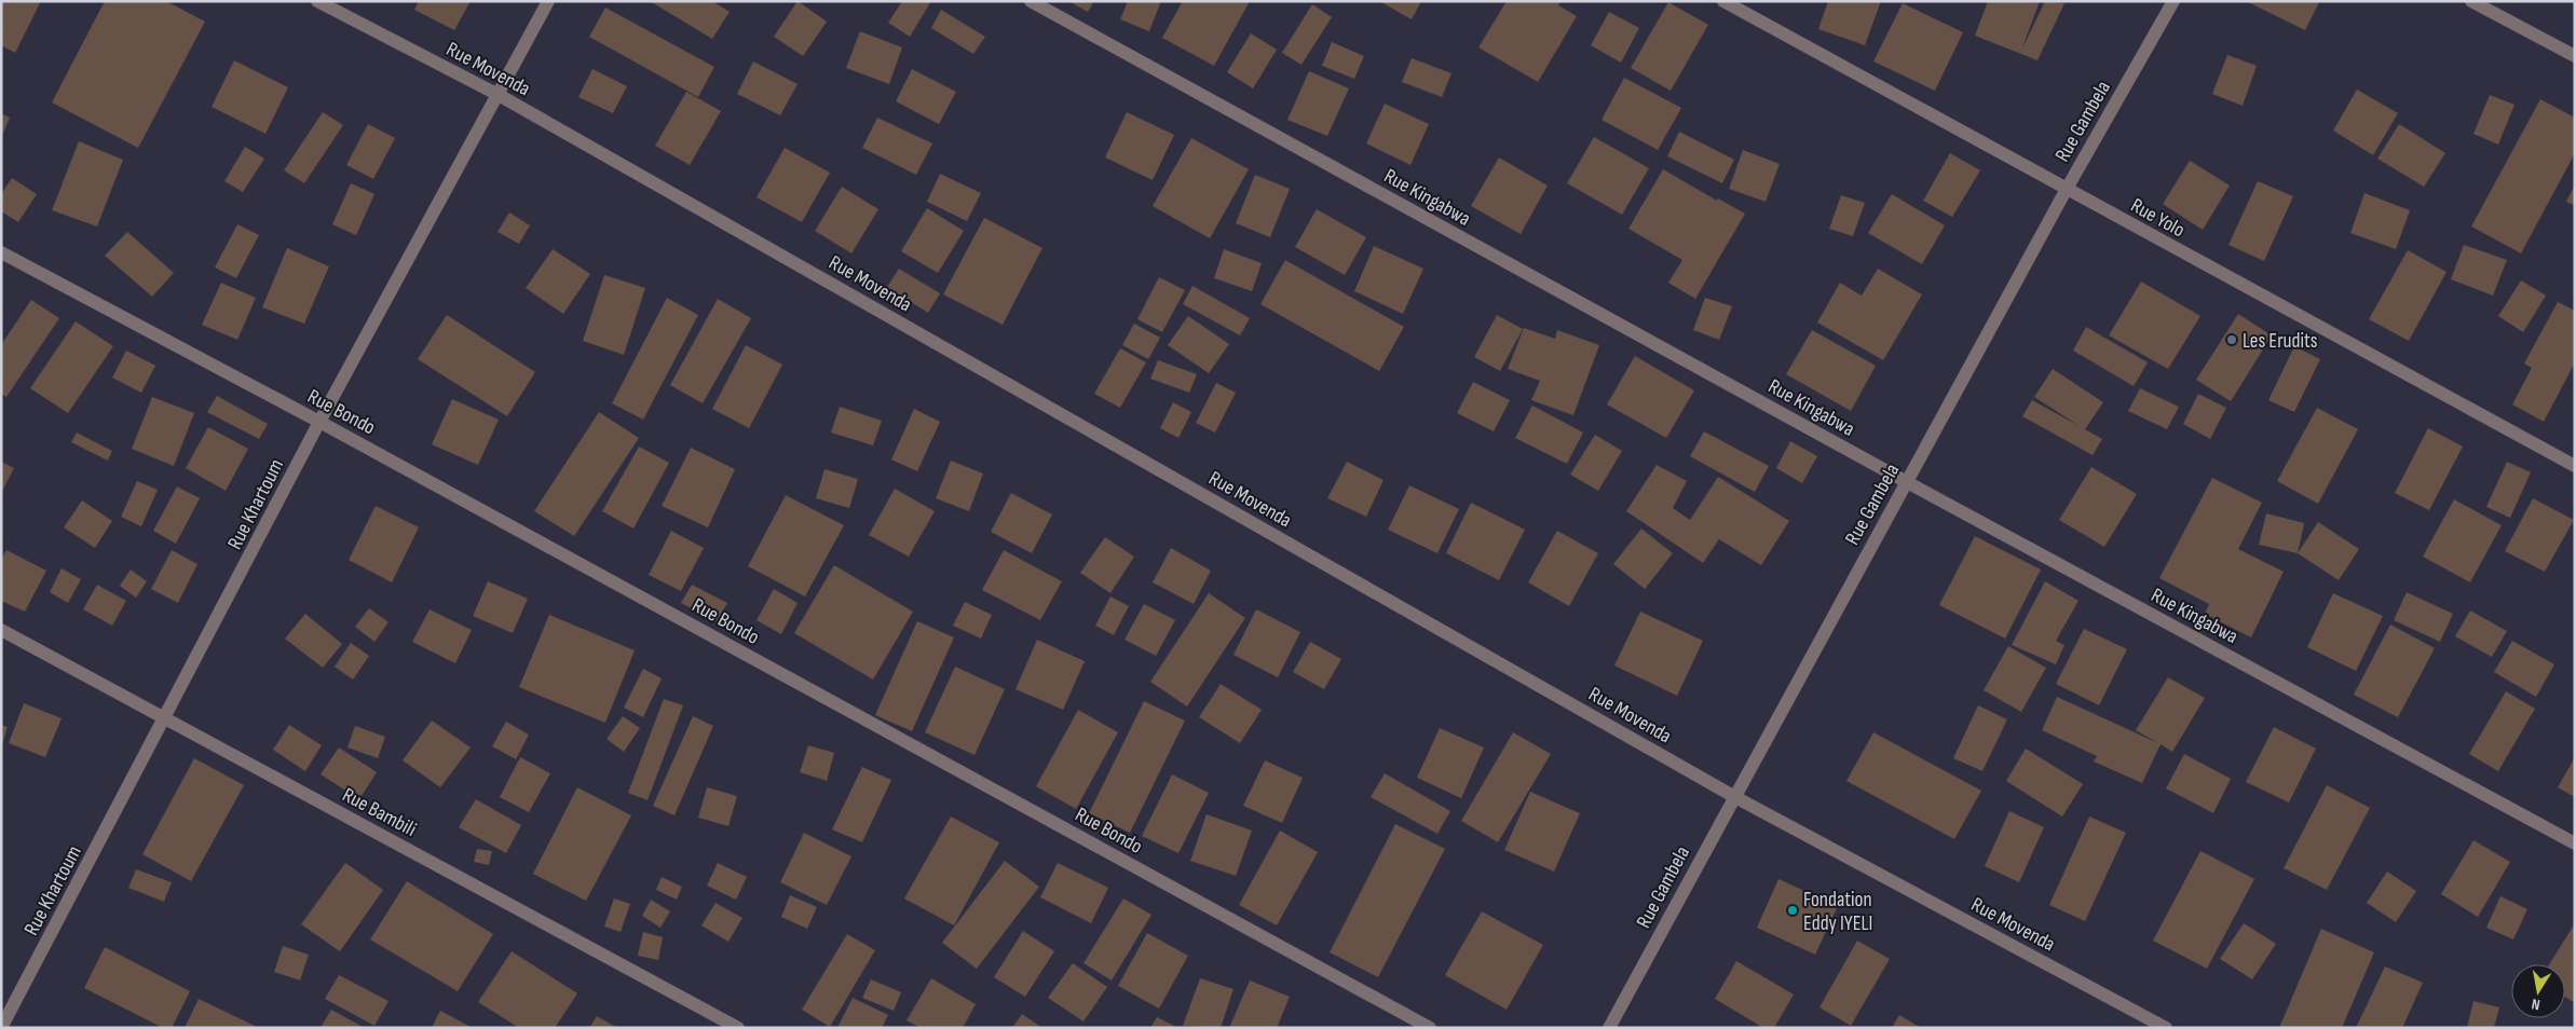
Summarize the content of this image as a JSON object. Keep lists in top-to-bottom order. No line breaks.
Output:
{"streets":{"street":["Rue Movenda","Rue Gambela","Rue Kingabwa","Rue Yolo","Rue Bondo","Rue Khartoum","Rue Bambili"]},"crossings":[["Rue Movenda","Rue Gambela"],["Rue Movenda","Rue Khartoum"],["Rue Gambela","Rue Kingabwa"],["Rue Gambela","Rue Yolo"],["Rue Bondo","Rue Khartoum"],["Rue Khartoum","Rue Bambili"]],"places":["Les Erudits","Fondation Eddy IYELI"],"north":"bottom"}
